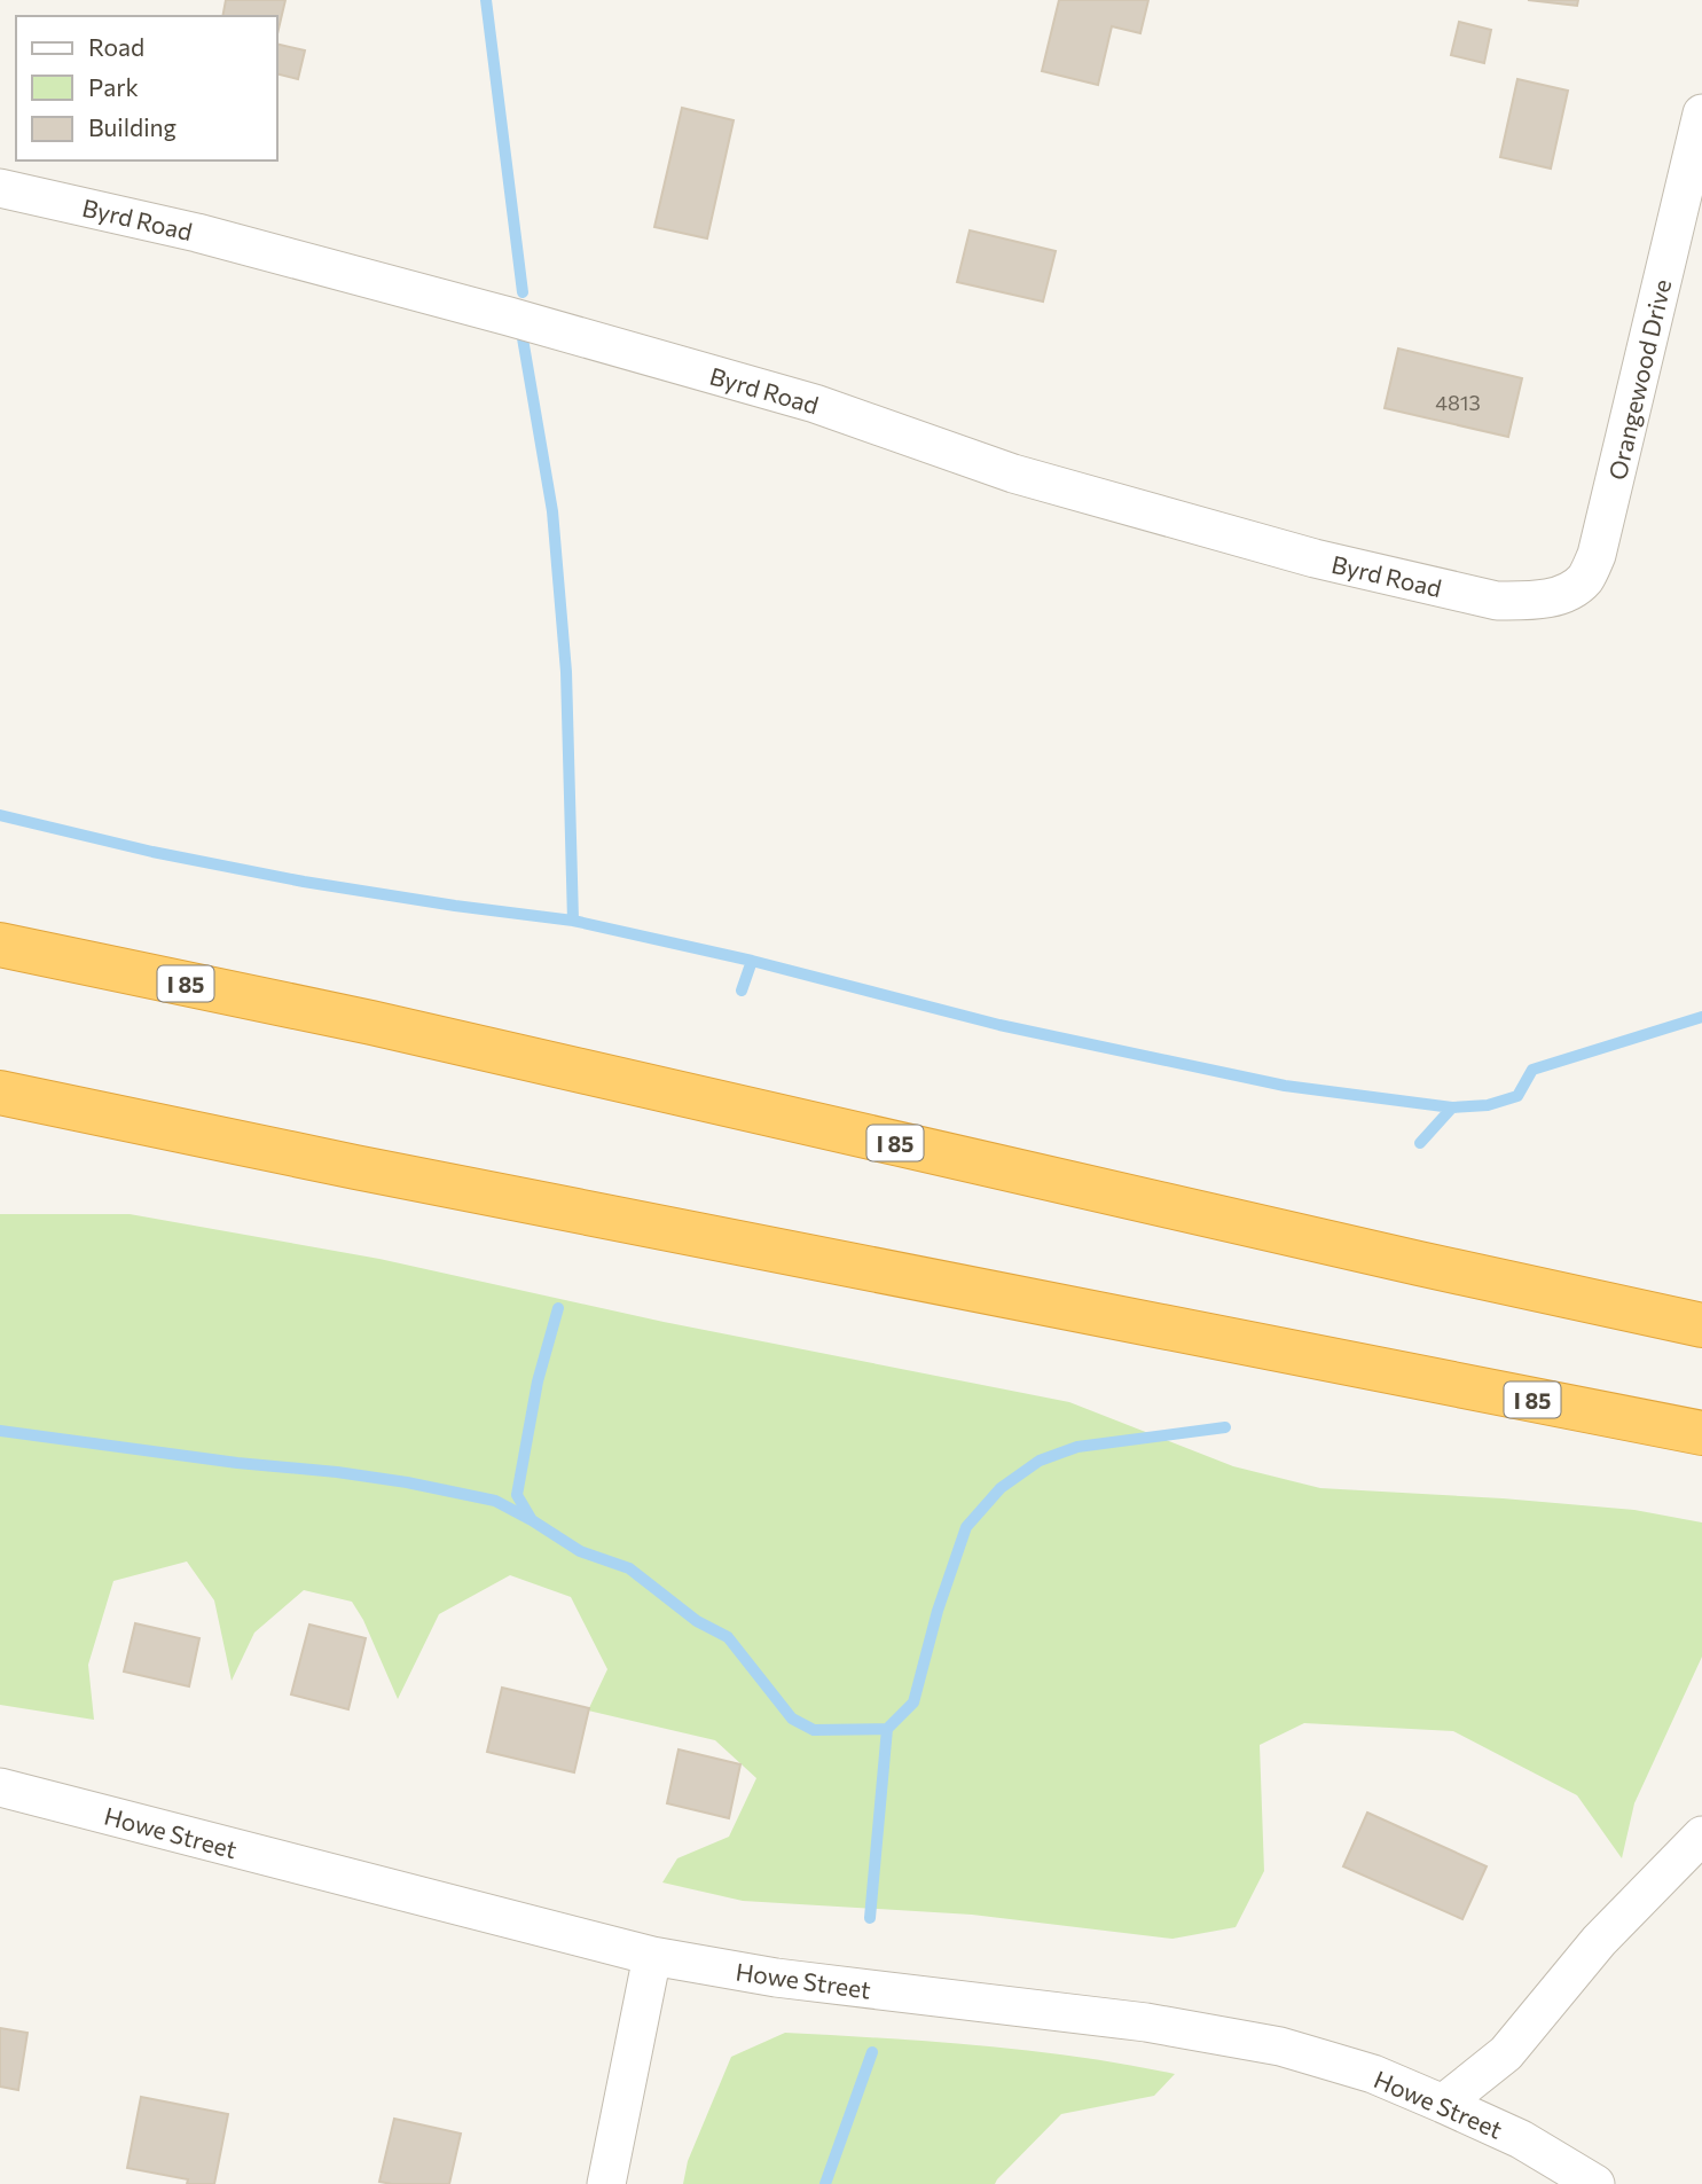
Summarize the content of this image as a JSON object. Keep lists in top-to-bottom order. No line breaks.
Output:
{"streets":{"highway":["I 85"],"street":["Byrd Road","Orangewood Drive","Howe Street"]},"crossings":[["Byrd Road","Orangewood Drive"]],"house_numbers":["4813"],"legend":["Road","Park","Building"]}
